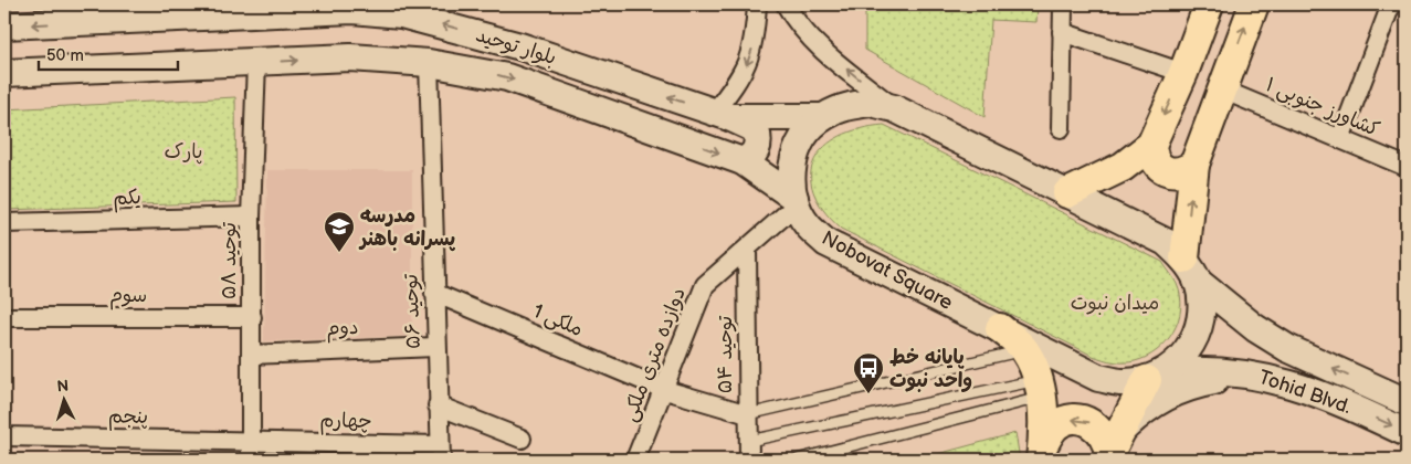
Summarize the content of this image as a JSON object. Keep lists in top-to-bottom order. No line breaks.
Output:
{"streets":{"main road":["بلوار توحید","Nobovat Square","Tohid Blvd."],"street":["کشاورز جنوبی ۱","یکم","توحید ۵۸","سوم","توحید ۵۶","ملکی 1","دوم","دوازده متری ملکی","توحید ۵۴","پنجم","چهارم"]},"crossings":[["بلوار توحید","توحید ۵۸"],["بلوار توحید","Nobovat Square"],["بلوار توحید","توحید ۵۶"],["بلوار توحید","دوازده متری ملکی"],["یکم","توحید ۵۸"],["توحید ۵۸","سوم"],["توحید ۵۸","دوم"],["توحید ۵۸","پنجم"],["توحید ۵۸","چهارم"],["Nobovat Square","دوازده متری ملکی"],["Nobovat Square","Tohid Blvd."],["توحید ۵۶","ملکی 1"],["توحید ۵۶","دوم"],["توحید ۵۶","چهارم"],["ملکی 1","دوازده متری ملکی"],["ملکی 1","توحید ۵۴"],["دوازده متری ملکی","توحید ۵۴"],["پنجم","چهارم"]],"parks":["پارک","میدان نبوت"],"places":{"school or university":["مدرسه پسرانه باهنر"],"bus stop":["پایانه خط واحد نبوت"]},"scale_bar":"50 m","north":"top"}
